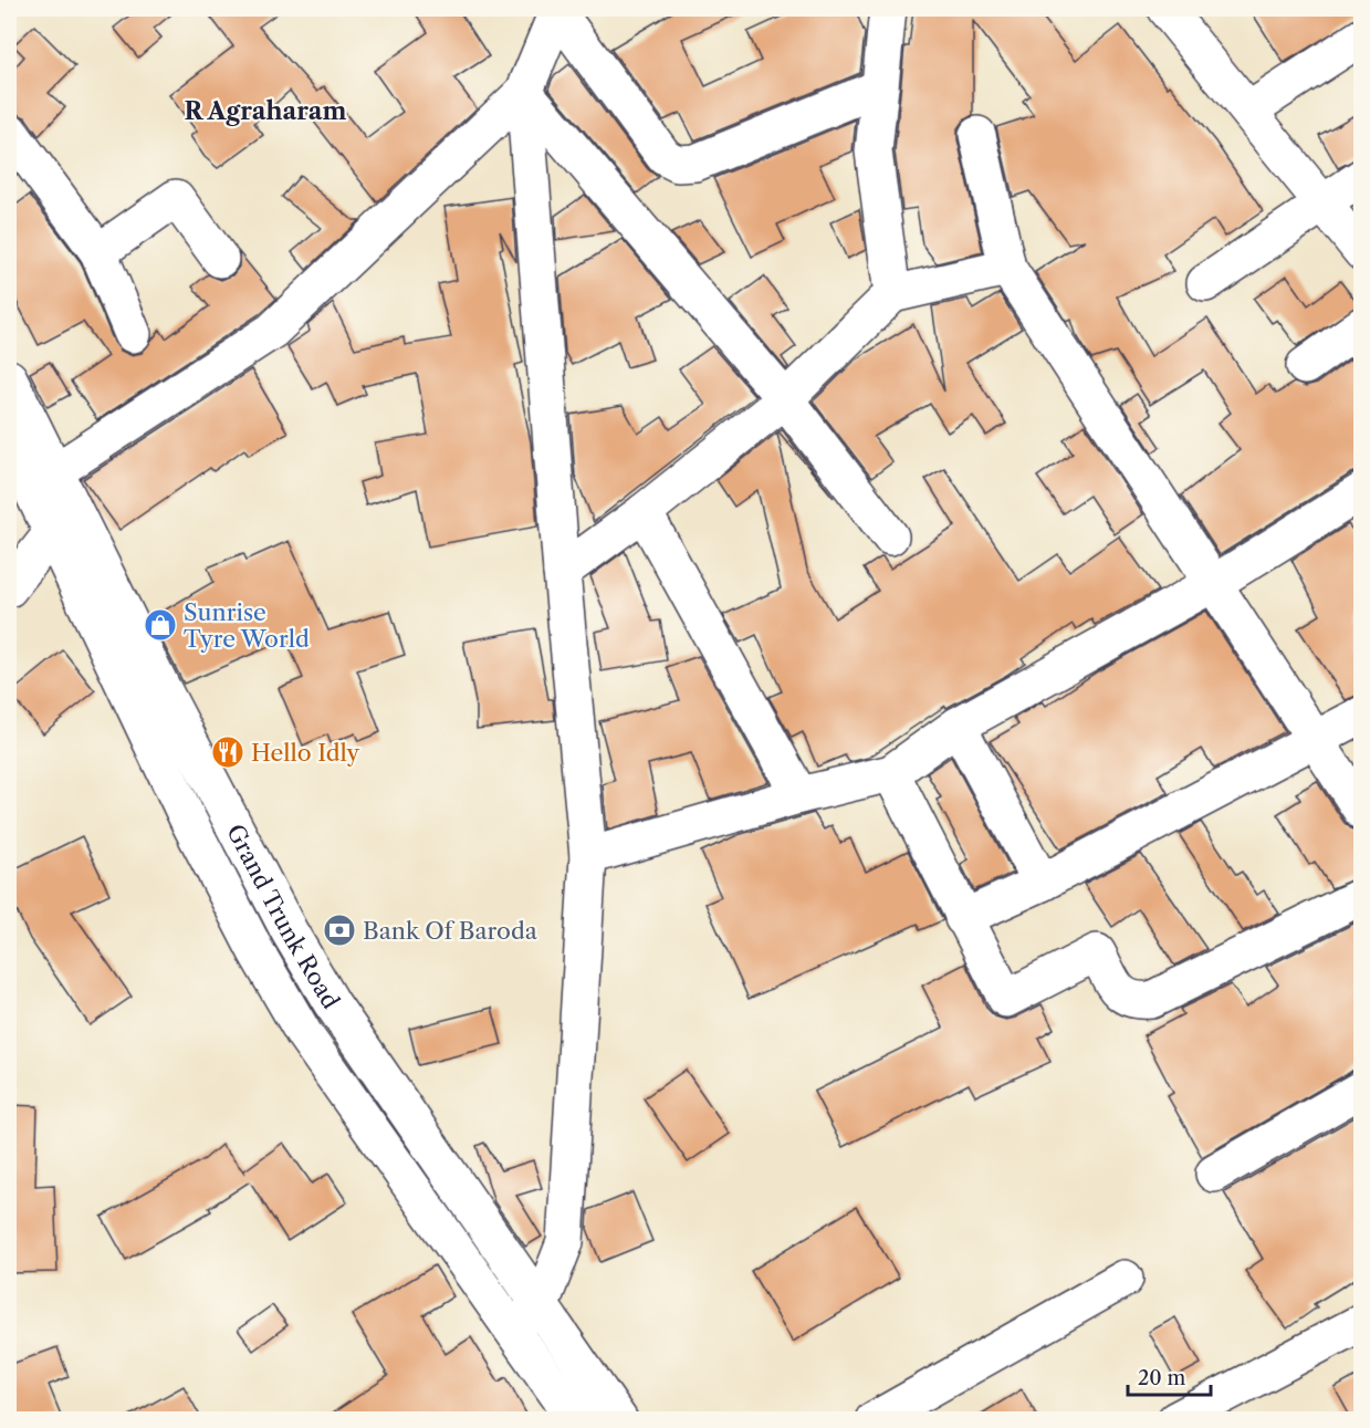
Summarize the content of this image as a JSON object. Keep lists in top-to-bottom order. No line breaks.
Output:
{"streets":{"street":["Grand Trunk Road"]},"districts":["R Agraharam"],"places":{"shop":["Sunrise Tyre World"],"restaurant":["Hello Idly"],"bank":["Bank Of Baroda"]},"scale_bar":"20 m"}
